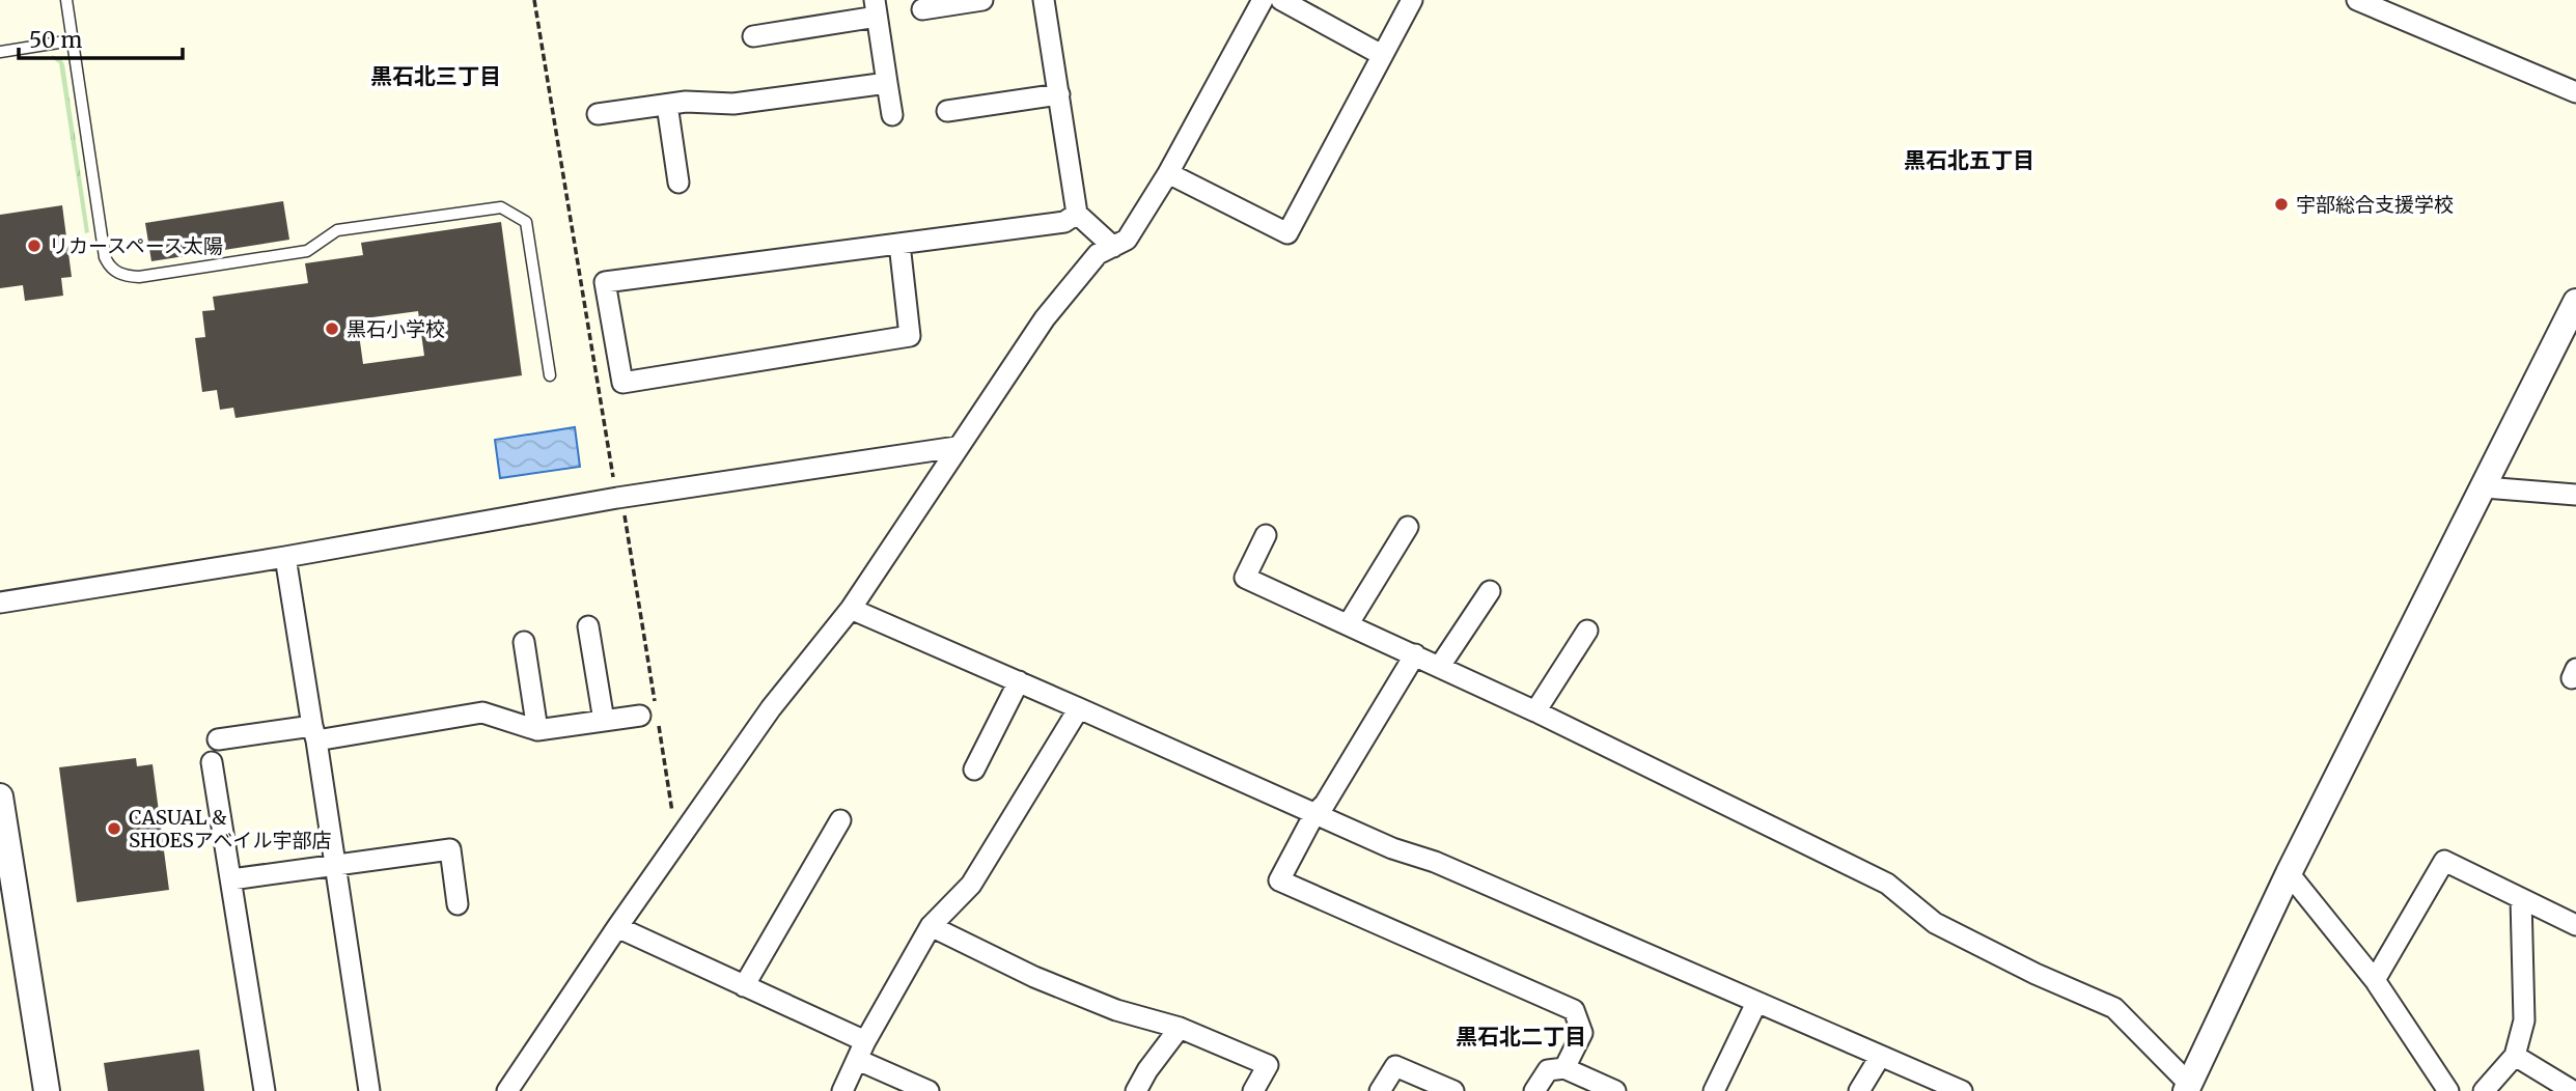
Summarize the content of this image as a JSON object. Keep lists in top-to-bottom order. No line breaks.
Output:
{"districts":["黒石北三丁目","黒石北五丁目","黒石北二丁目"],"places":["宇部総合支援学校","リカースペース太陽","黒石小学校","CASUAL & SHOESアベイル宇部店"],"scale_bar":"50 m"}
